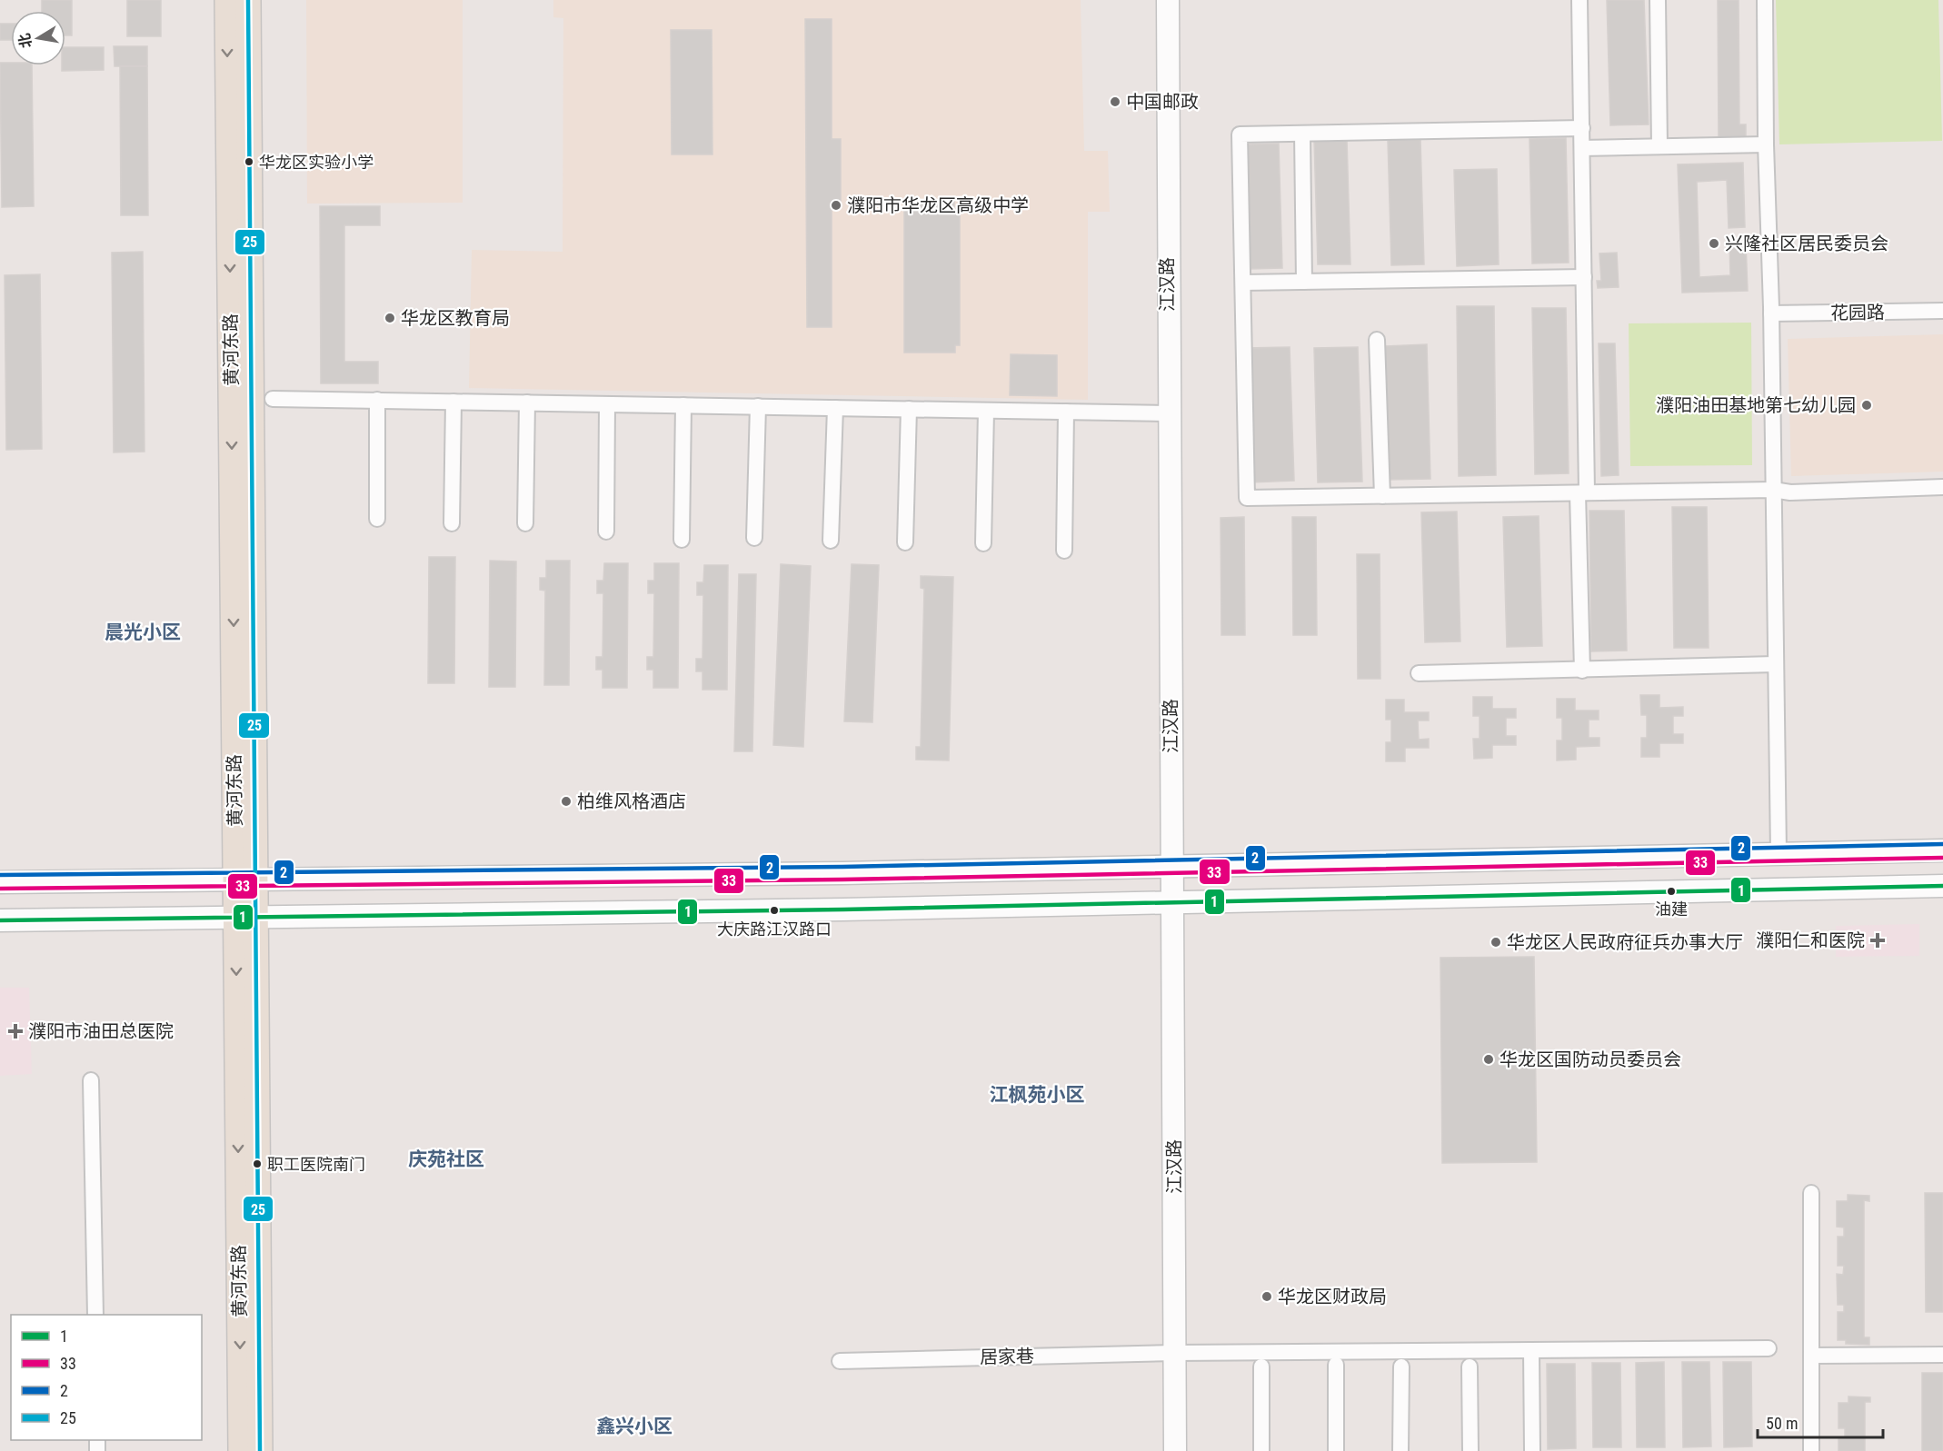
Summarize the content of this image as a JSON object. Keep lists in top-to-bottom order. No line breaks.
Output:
{"streets":{"main road":["江汉路","黄河东路"],"street":["花园路","居家巷"]},"crossings":[["江汉路","居家巷"]],"districts":["晨光小区","江枫苑小区","庆苑社区","鑫兴小区"],"places":{"other":["中国邮政","华龙区实验小学","濮阳市华龙区高级中学","兴隆社区居民委员会","华龙区教育局","濮阳油田基地第七幼儿园","柏维风格酒店","油建","大庆路江汉路口","华龙区人民政府征兵办事大厅","华龙区国防动员委员会","职工医院南门","华龙区财政局"],"health":["濮阳仁和医院","濮阳市油田总医院"]},"lines":["transit line 25","transit line 2","transit line 33","transit line 1"],"legend":["1","33","2","25"],"scale_bar":"50 m","north":"left"}
